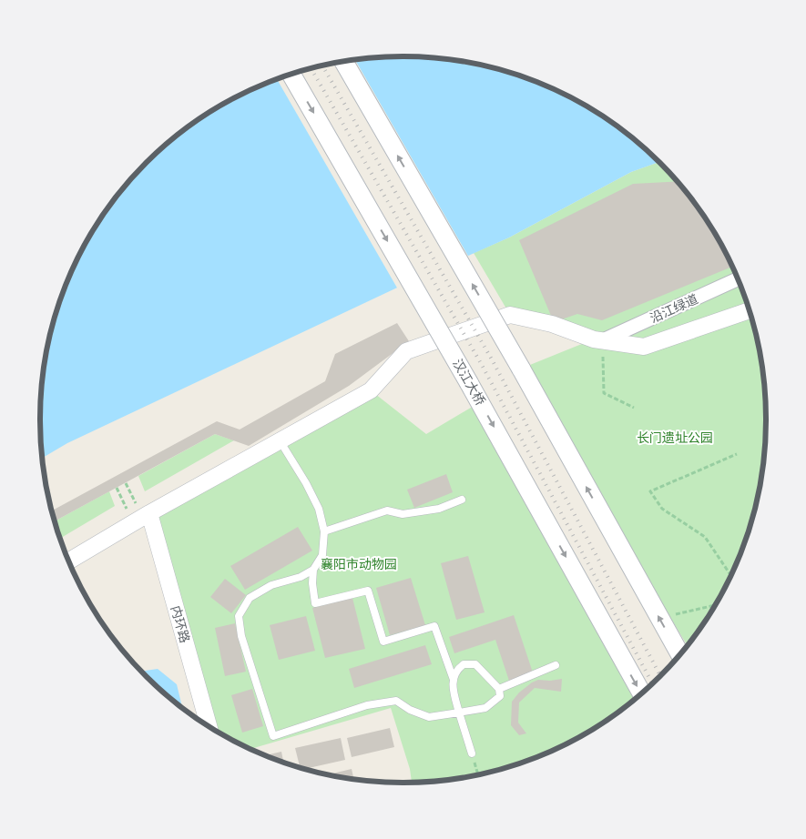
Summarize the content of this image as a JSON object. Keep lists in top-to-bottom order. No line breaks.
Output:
{"streets":{"main road":["汉江大桥"],"street":["沿江绿道","内环路"]},"parks":["长门遗址公园","襄阳市动物园"]}
